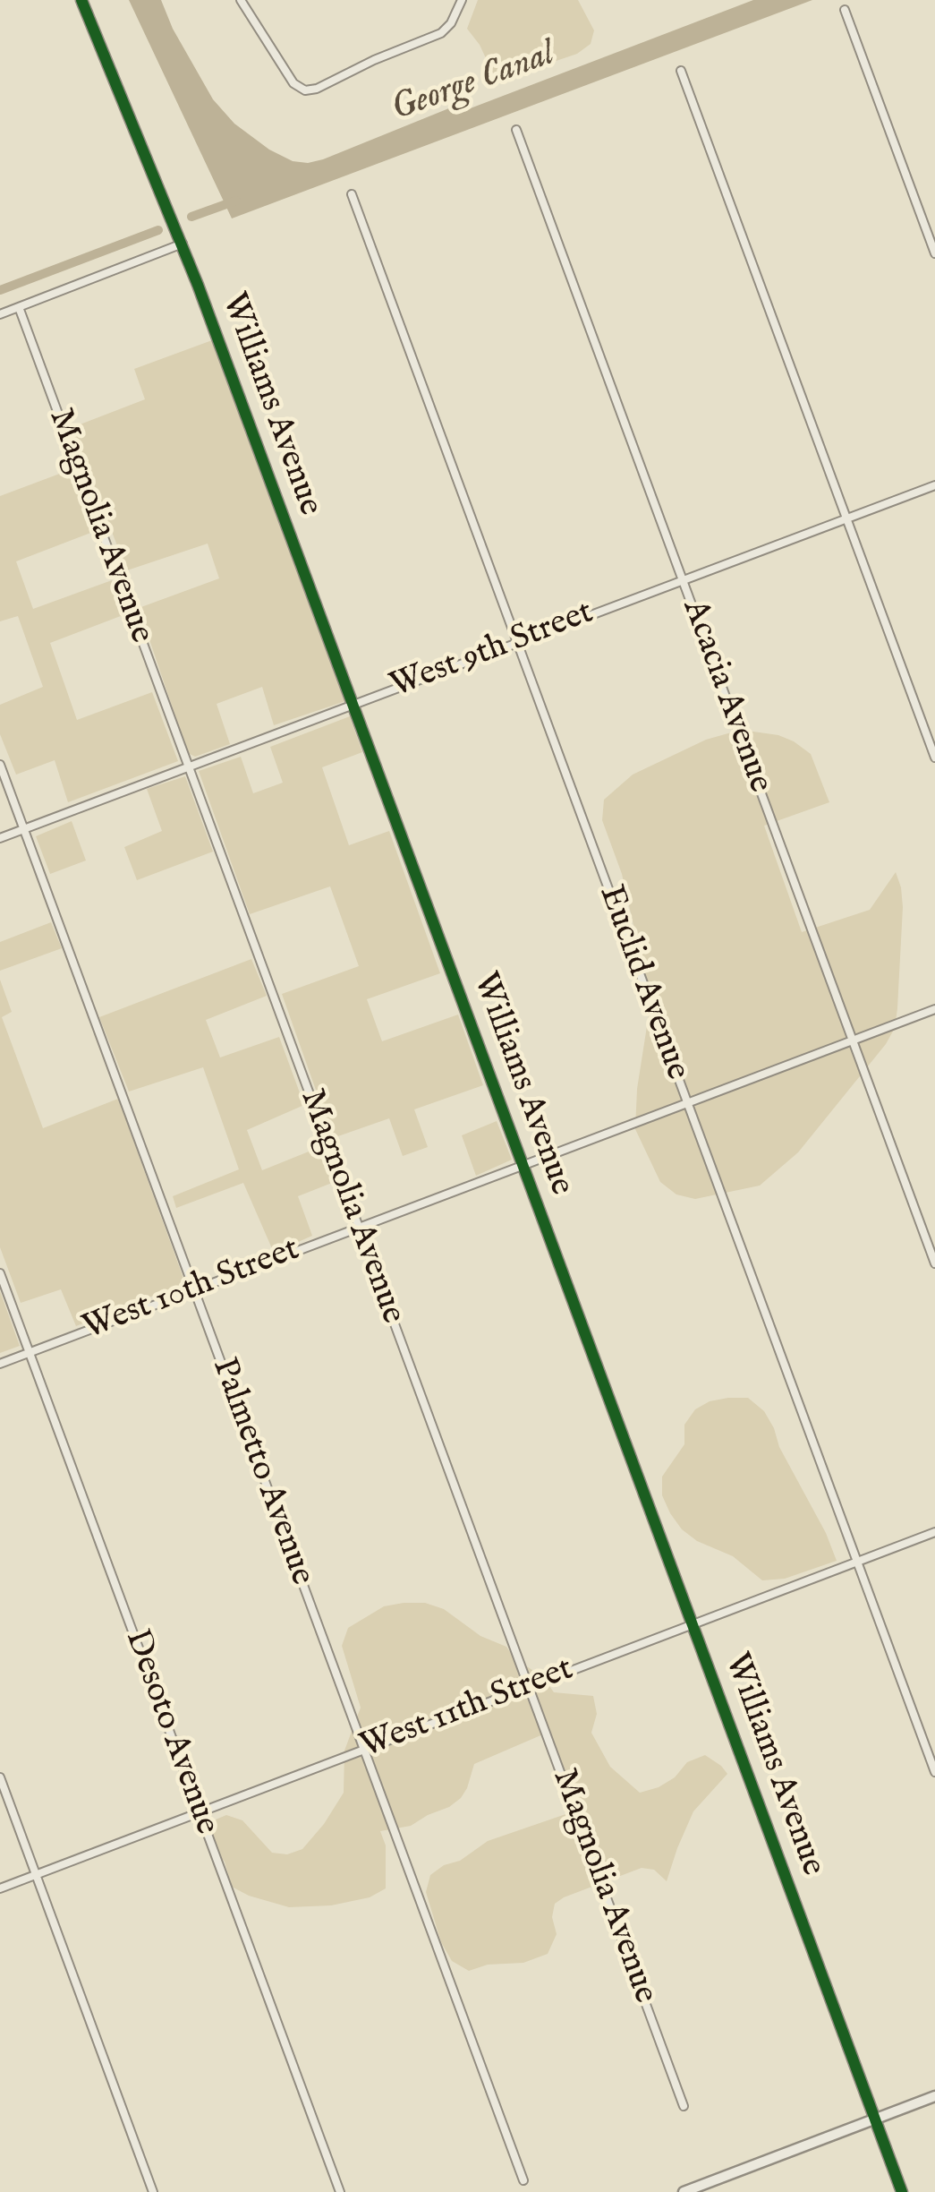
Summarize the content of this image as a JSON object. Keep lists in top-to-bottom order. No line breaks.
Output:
{"streets":{"street":["Williams Avenue","Magnolia Avenue","West 9th Street","Acacia Avenue","Euclid Avenue","West 10th Street","Palmetto Avenue","West 11th Street","Desoto Avenue"]},"crossings":[["Williams Avenue","West 9th Street"],["Williams Avenue","West 10th Street"],["Williams Avenue","West 11th Street"],["Magnolia Avenue","West 9th Street"],["Magnolia Avenue","West 10th Street"],["Magnolia Avenue","West 11th Street"],["West 9th Street","Acacia Avenue"],["West 9th Street","Euclid Avenue"],["West 9th Street","Palmetto Avenue"],["Acacia Avenue","West 10th Street"],["Euclid Avenue","West 10th Street"],["Euclid Avenue","West 11th Street"],["West 10th Street","Palmetto Avenue"],["West 10th Street","Desoto Avenue"],["Palmetto Avenue","West 11th Street"],["West 11th Street","Desoto Avenue"]],"water":["George Canal"]}
